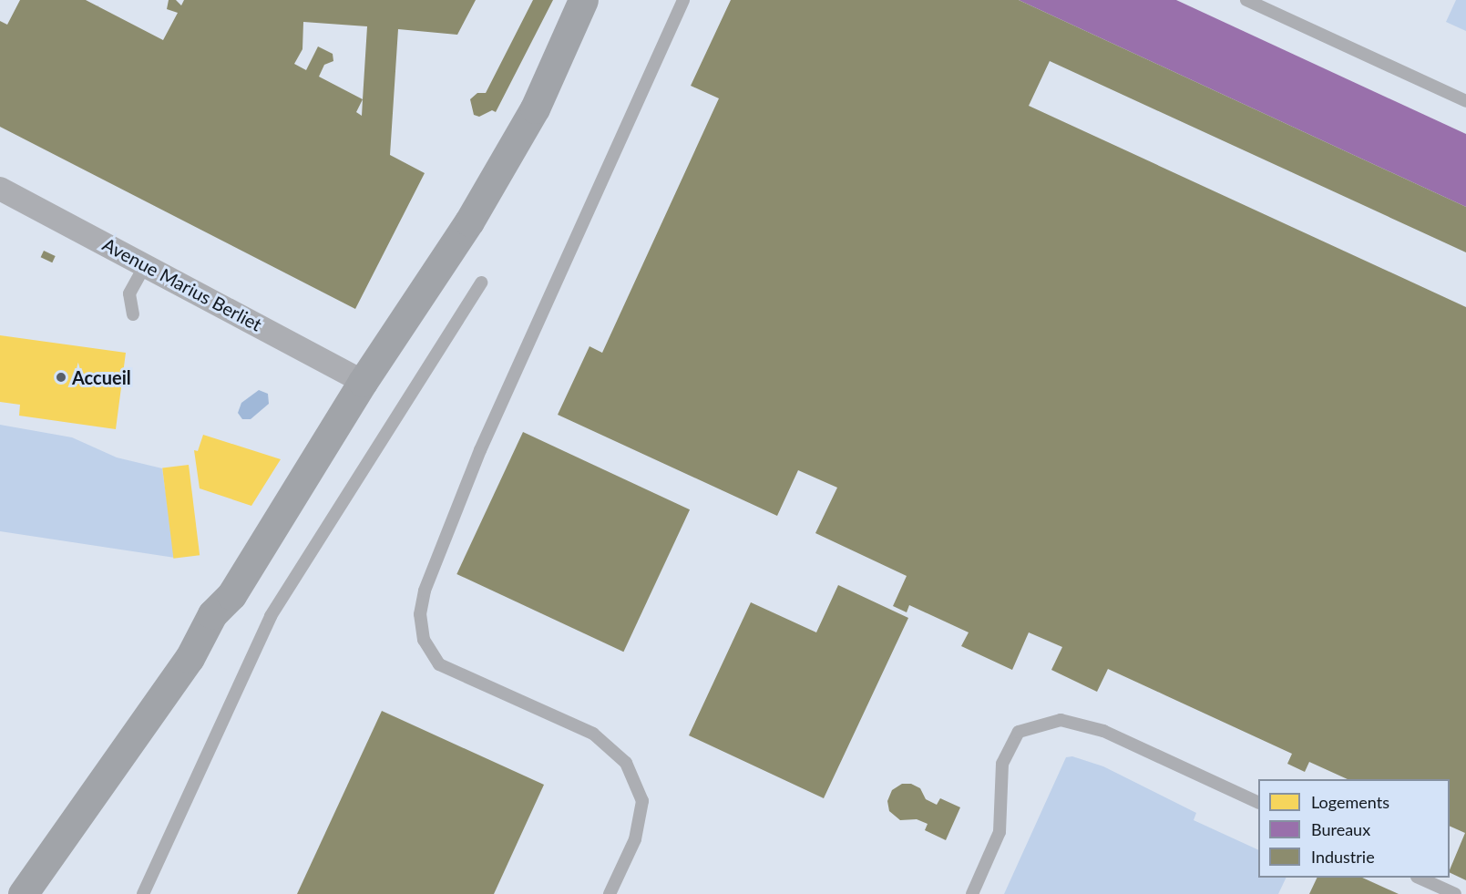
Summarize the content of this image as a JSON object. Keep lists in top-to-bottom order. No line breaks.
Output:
{"streets":{"street":["Avenue Marius Berliet"]},"places":["Accueil"],"legend":["Logements","Bureaux","Industrie"]}
